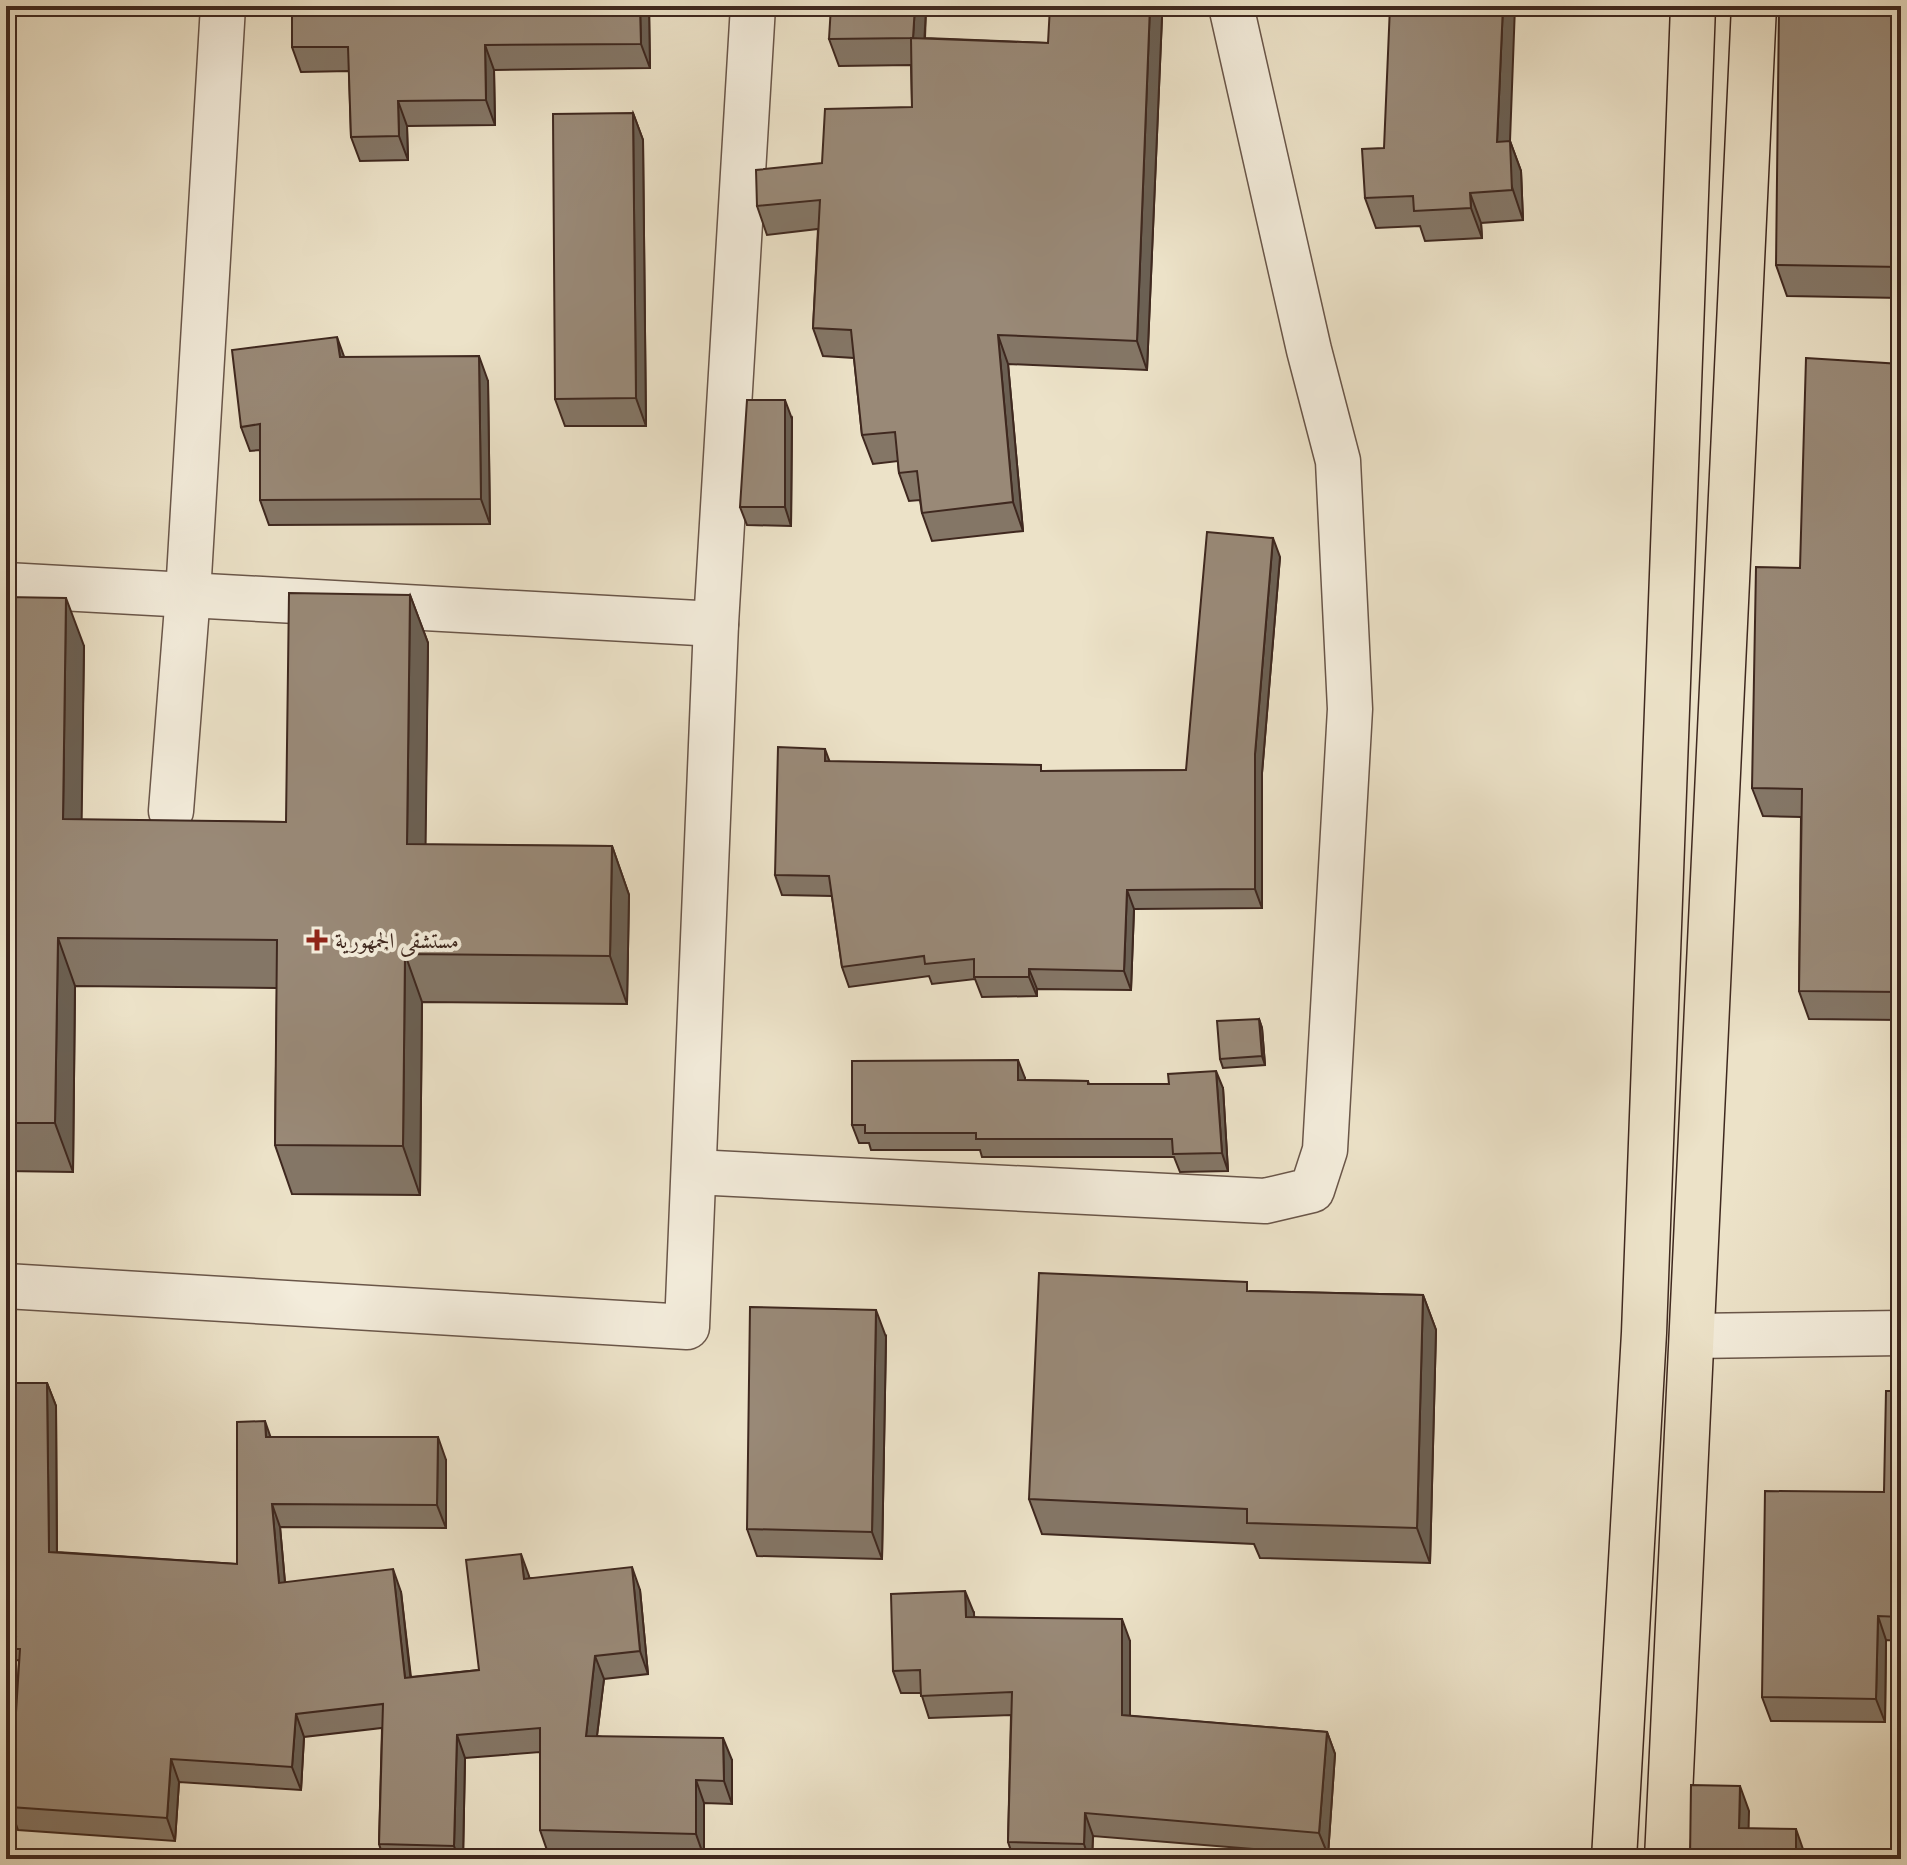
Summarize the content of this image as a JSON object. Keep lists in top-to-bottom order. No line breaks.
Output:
{"places":{"health":["مستشفى الجمهورية"]}}
